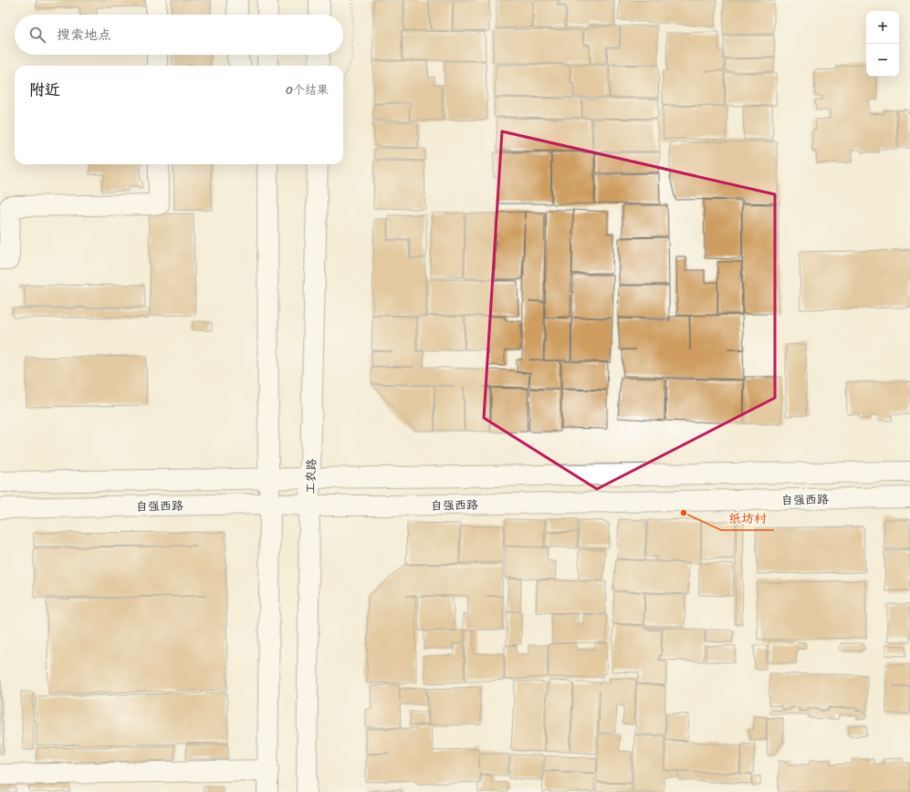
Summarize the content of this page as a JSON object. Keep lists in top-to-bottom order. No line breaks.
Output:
{"streets":{"main road":["工农路","自强西路"]},"crossings":[["工农路","自强西路"]],"places":["纸坊村"],"page":{"map_buttons":["+","−"],"search":"搜索地点","heading":["附近","0个结果"]}}
